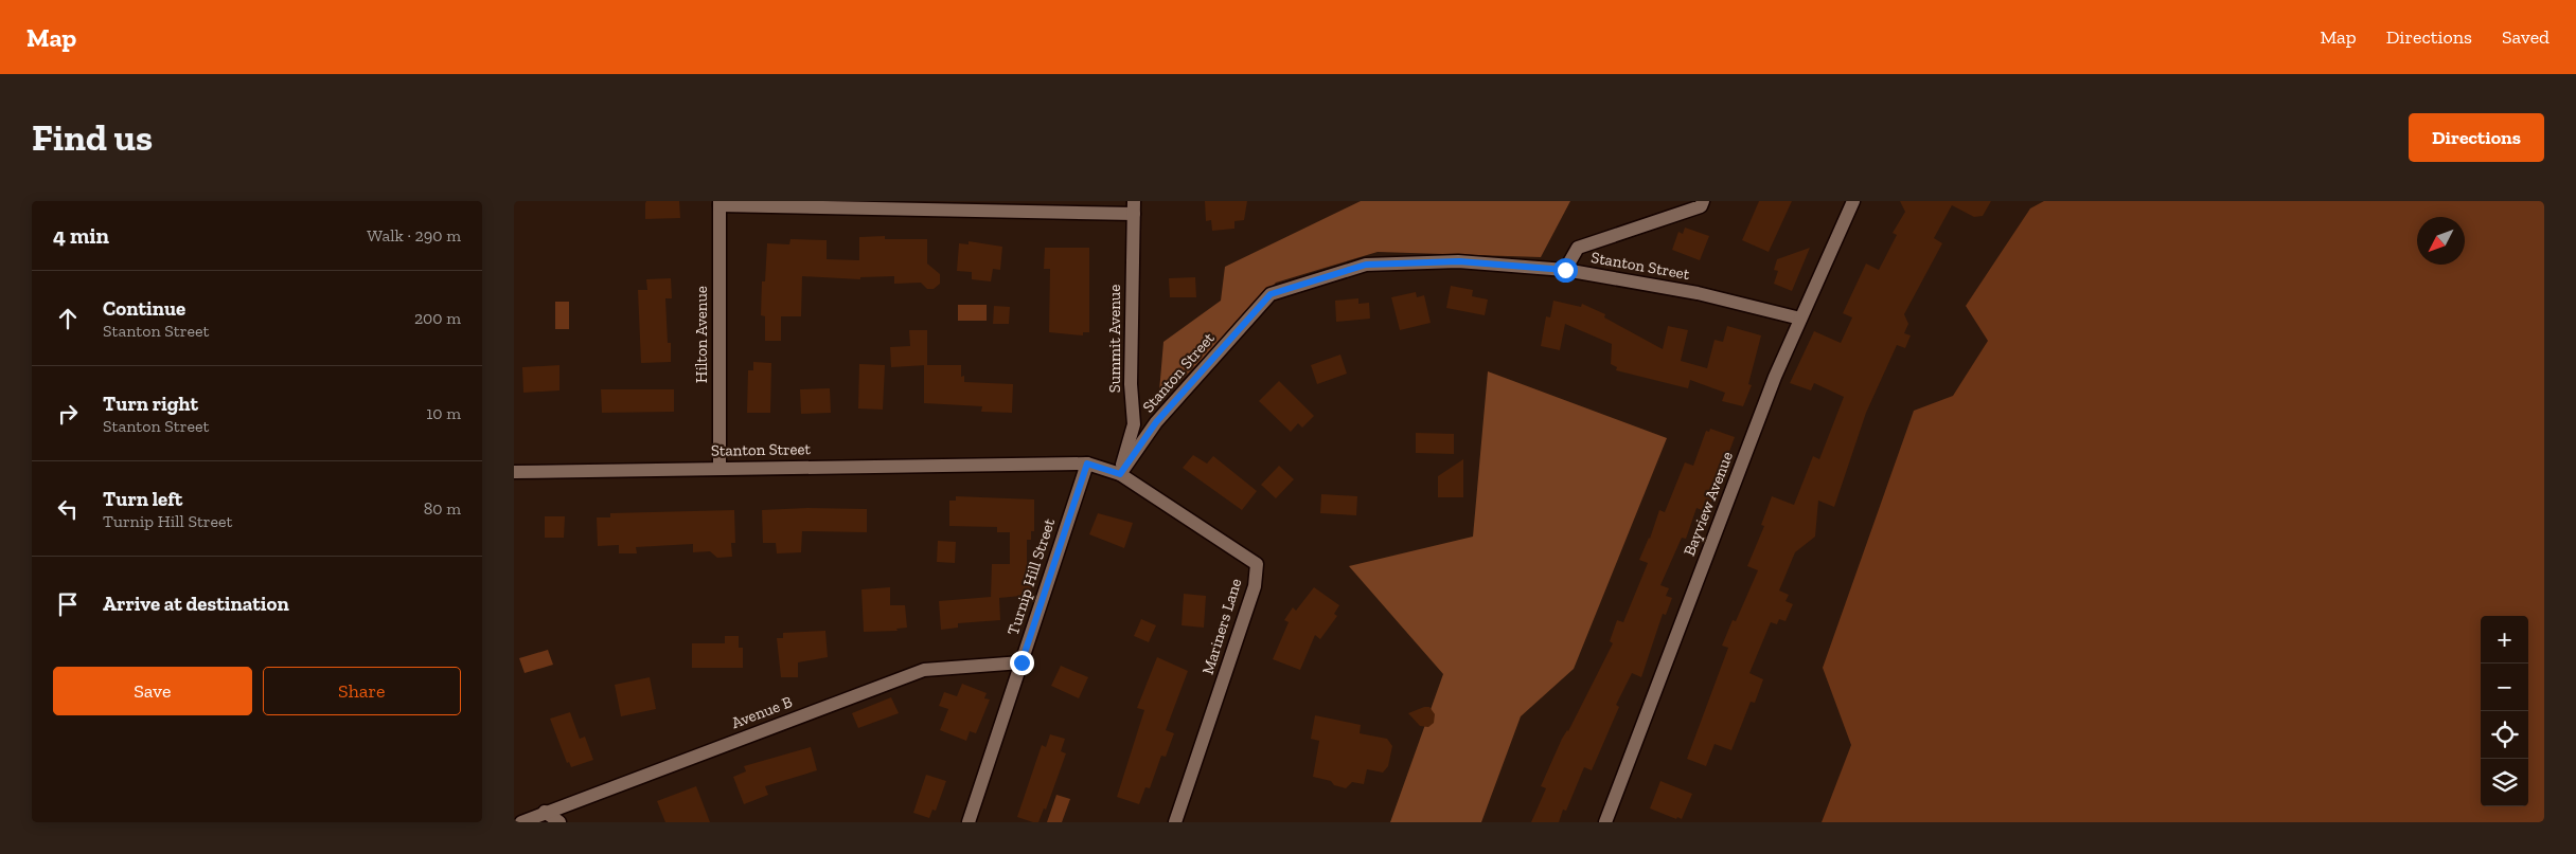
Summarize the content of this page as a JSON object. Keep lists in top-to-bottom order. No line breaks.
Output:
{"streets":{"street":["Stanton Street","Hilton Avenue","Summit Avenue","Bayview Avenue","Turnip Hill Street","Mariners Lane","Avenue B"]},"crossings":[["Stanton Street","Hilton Avenue"],["Stanton Street","Summit Avenue"],["Stanton Street","Bayview Avenue"],["Stanton Street","Turnip Hill Street"],["Stanton Street","Mariners Lane"],["Summit Avenue","Mariners Lane"],["Turnip Hill Street","Avenue B"]],"north":"bottom left","page":{"header":"Map","nav":["Map","Directions","Saved"],"buttons":["Directions",["Save","Share"]],"title":"Find us","heading":["4 min","Walk · 290 m"],"list":[["Continue","Stanton Street","200 m"],["Turn right","Stanton Street","10 m"],["Turn left","Turnip Hill Street","80 m"],"Arrive at destination"],"map_buttons":["+","−"]}}
